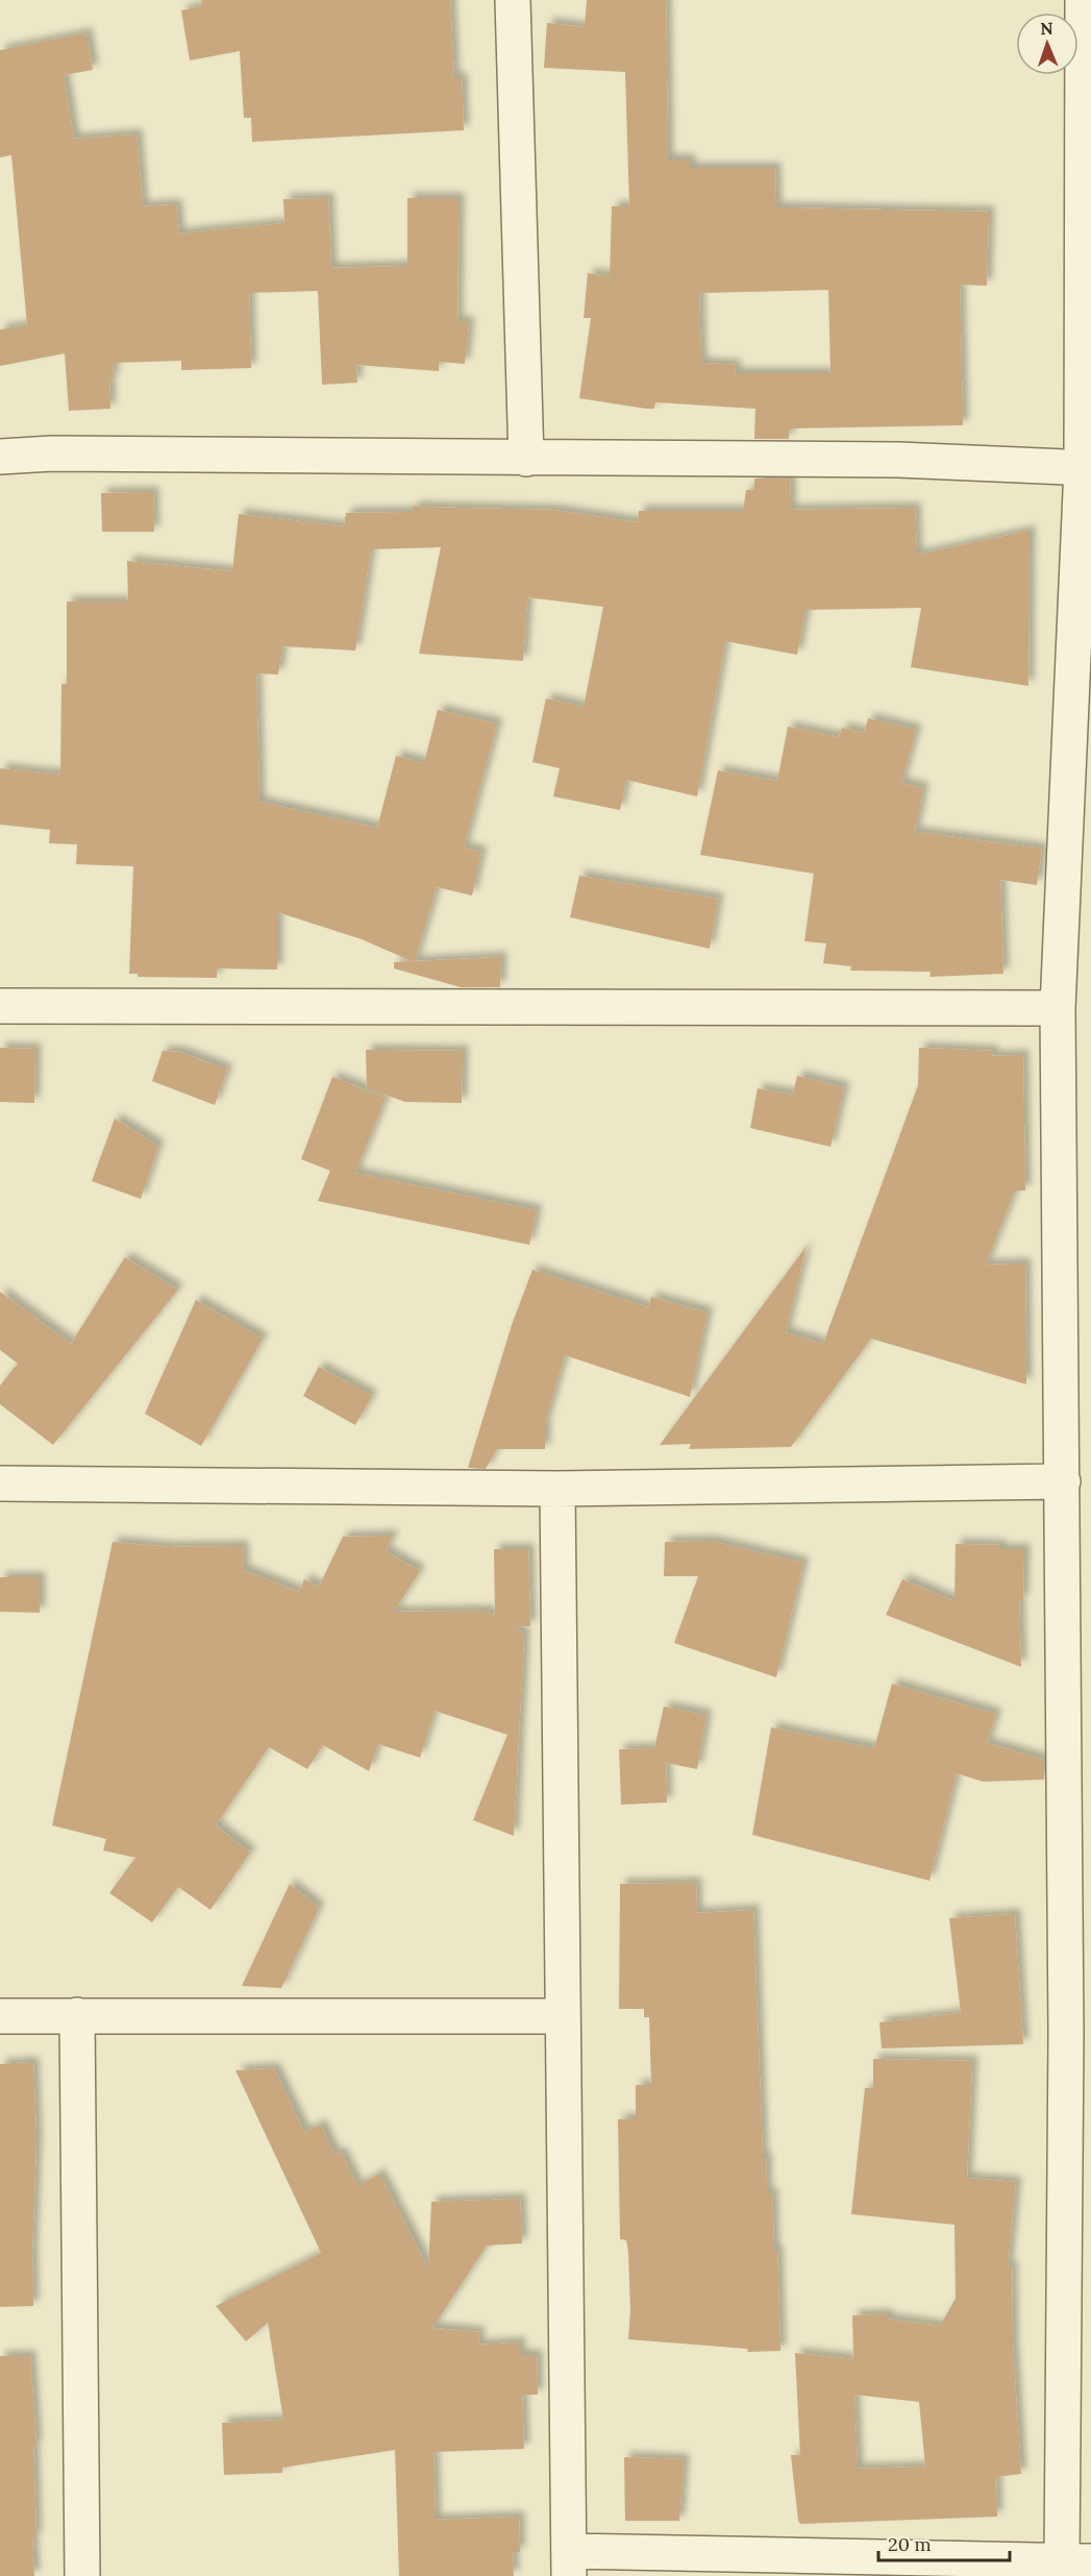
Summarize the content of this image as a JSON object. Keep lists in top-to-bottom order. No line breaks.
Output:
{"scale_bar":"20 m","north":"top"}
